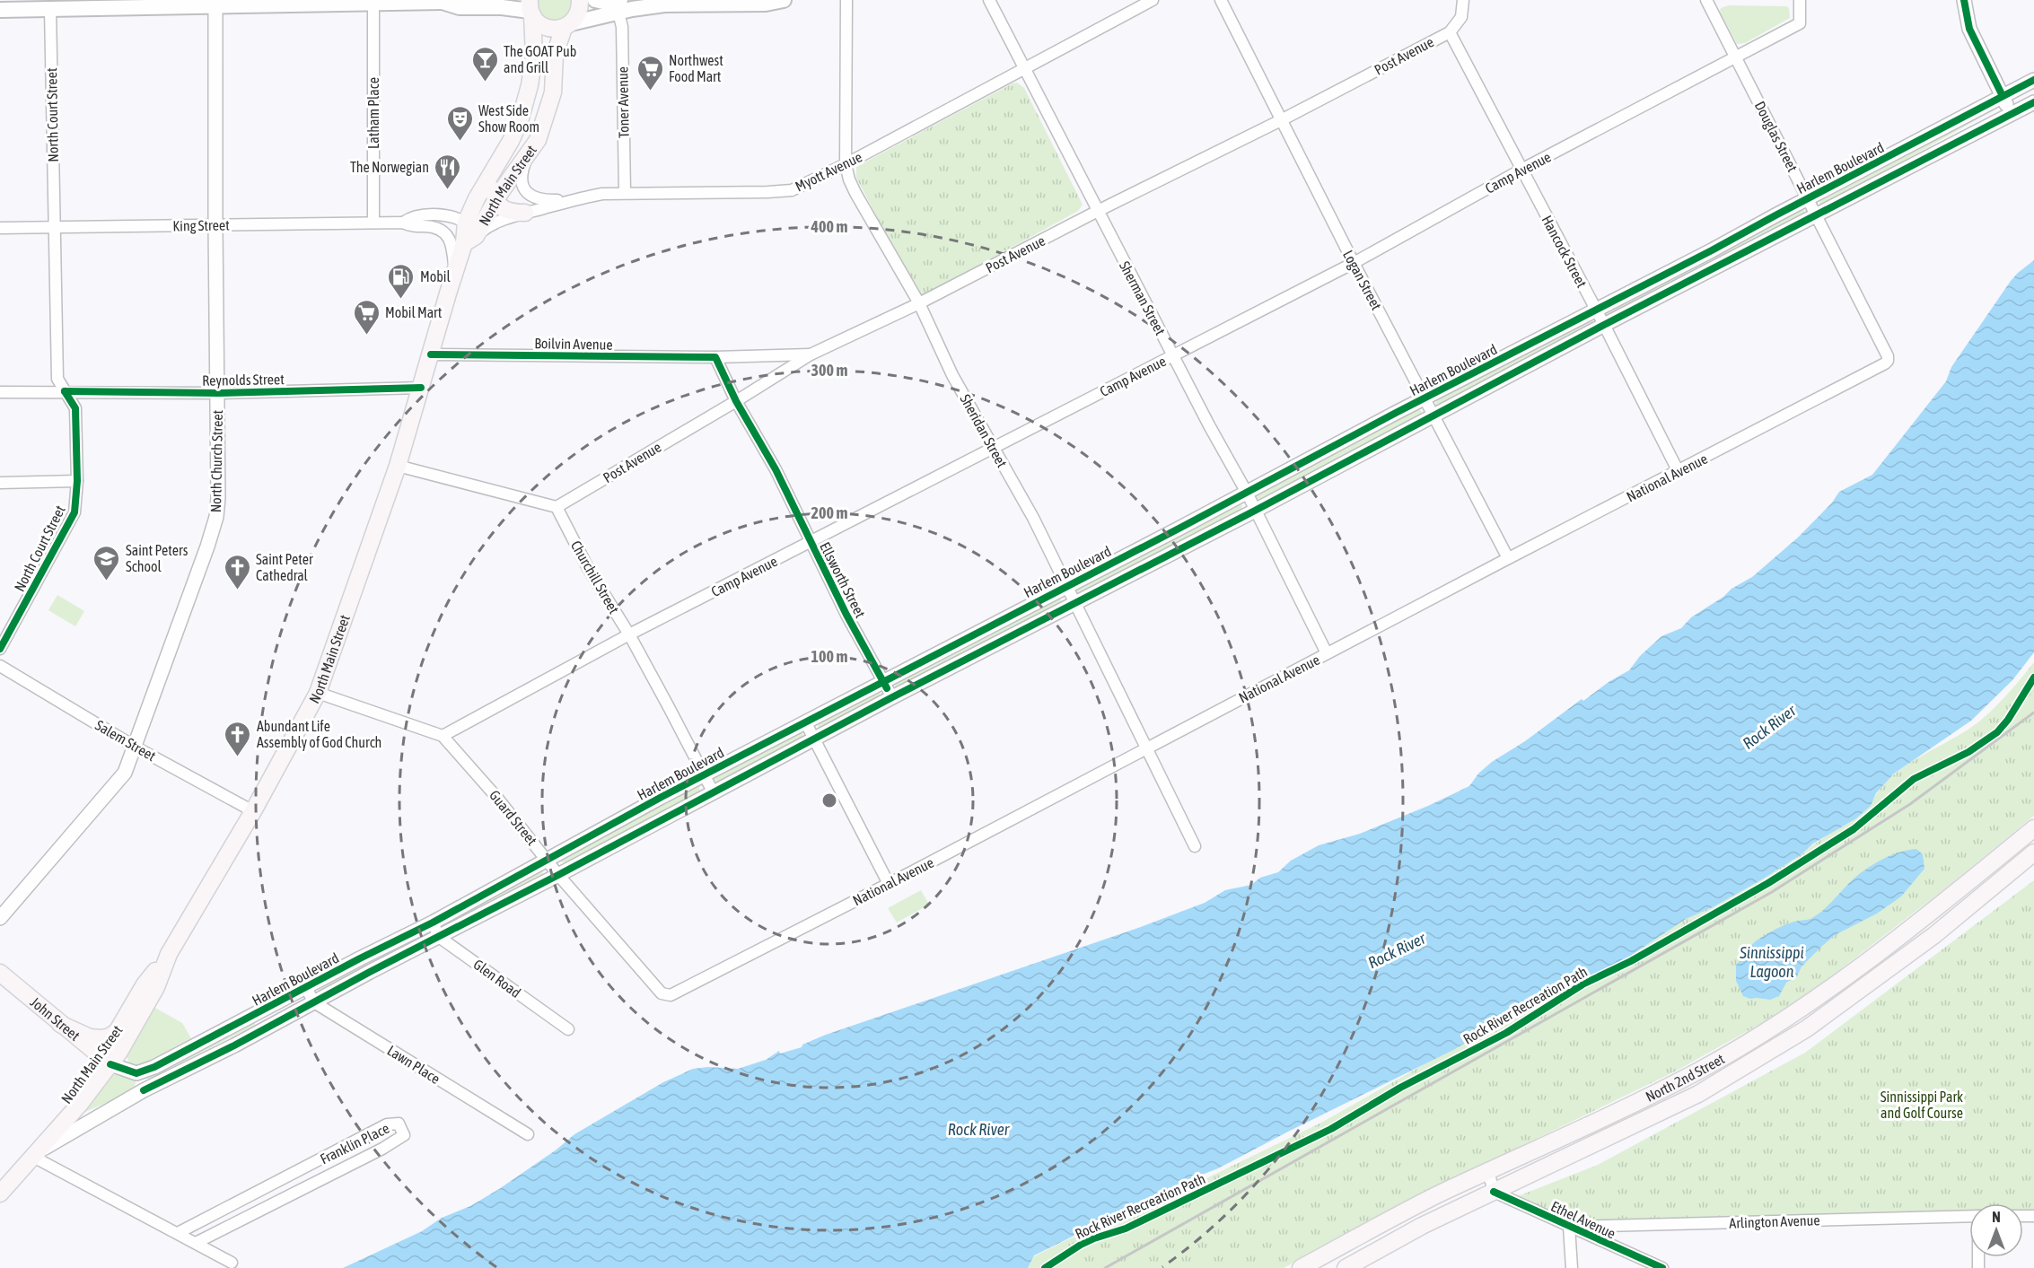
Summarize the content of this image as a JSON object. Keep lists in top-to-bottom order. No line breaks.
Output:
{"streets":{"main road":["North Main Street","John Street","North 2nd Street"],"street":["Post Avenue","Toner Avenue","Latham Place","North Court Street","Douglas Street","Harlem Boulevard","Myott Avenue","Camp Avenue","King Street","Hancock Street","Logan Street","Sherman Street","Boilvin Avenue","Reynolds Street","Sheridan Street","North Church Street","National Avenue","Churchill Street","Ellsworth Street","Salem Street","Guard Street","Glen Road","Lawn Place","Franklin Place","Ethel Avenue","Arlington Avenue"],"cycle path":["Rock River Recreation Path"]},"crossings":[["Post Avenue","Hancock Street"],["Post Avenue","Logan Street"],["Post Avenue","Sherman Street"],["Post Avenue","Boilvin Avenue"],["Post Avenue","Sheridan Street"],["Post Avenue","Churchill Street"],["Post Avenue","Ellsworth Street"],["Toner Avenue","Myott Avenue"],["Latham Place","King Street"],["North Court Street","King Street"],["North Court Street","Reynolds Street"],["Douglas Street","Harlem Boulevard"],["Douglas Street","Camp Avenue"],["Douglas Street","National Avenue"],["Harlem Boulevard","North Main Street"],["Harlem Boulevard","Hancock Street"],["Harlem Boulevard","Logan Street"],["Harlem Boulevard","Sherman Street"],["Harlem Boulevard","Sheridan Street"],["Harlem Boulevard","Churchill Street"],["Harlem Boulevard","Ellsworth Street"],["Harlem Boulevard","Guard Street"],["Harlem Boulevard","Glen Road"],["Harlem Boulevard","Lawn Place"],["Myott Avenue","North Main Street"],["Myott Avenue","Sherman Street"],["Myott Avenue","Sheridan Street"],["Camp Avenue","Hancock Street"],["Camp Avenue","Logan Street"],["Camp Avenue","Sherman Street"],["Camp Avenue","Sheridan Street"],["Camp Avenue","Churchill Street"],["Camp Avenue","Ellsworth Street"],["Camp Avenue","Guard Street"],["North Main Street","King Street"],["North Main Street","Boilvin Avenue"],["North Main Street","Reynolds Street"],["North Main Street","Salem Street"],["North Main Street","Guard Street"],["North Main Street","John Street"],["King Street","North Church Street"],["Hancock Street","National Avenue"],["Logan Street","National Avenue"],["Sherman Street","National Avenue"],["Boilvin Avenue","Ellsworth Street"],["Reynolds Street","North Church Street"],["Sheridan Street","National Avenue"],["North Church Street","Salem Street"],["National Avenue","Guard Street"],["North 2nd Street","Ethel Avenue"],["Ethel Avenue","Arlington Avenue"]],"water":["Rock River","Sinnissippi Lagoon"],"parks":["Sinnissippi Park and Golf Course"],"places":{"bar":["The GOAT Pub and Grill"],"supermarket":["Northwest Food Mart","Mobil Mart"],"theatre":["West Side Show Room"],"restaurant":["The Norwegian"],"fuel station":["Mobil"],"school or university":["Saint Peters School"],"church":["Saint Peter Cathedral","Abundant Life Assembly of God Church"]},"north":"top","rings":["400 m","300 m","200 m","100 m"]}
